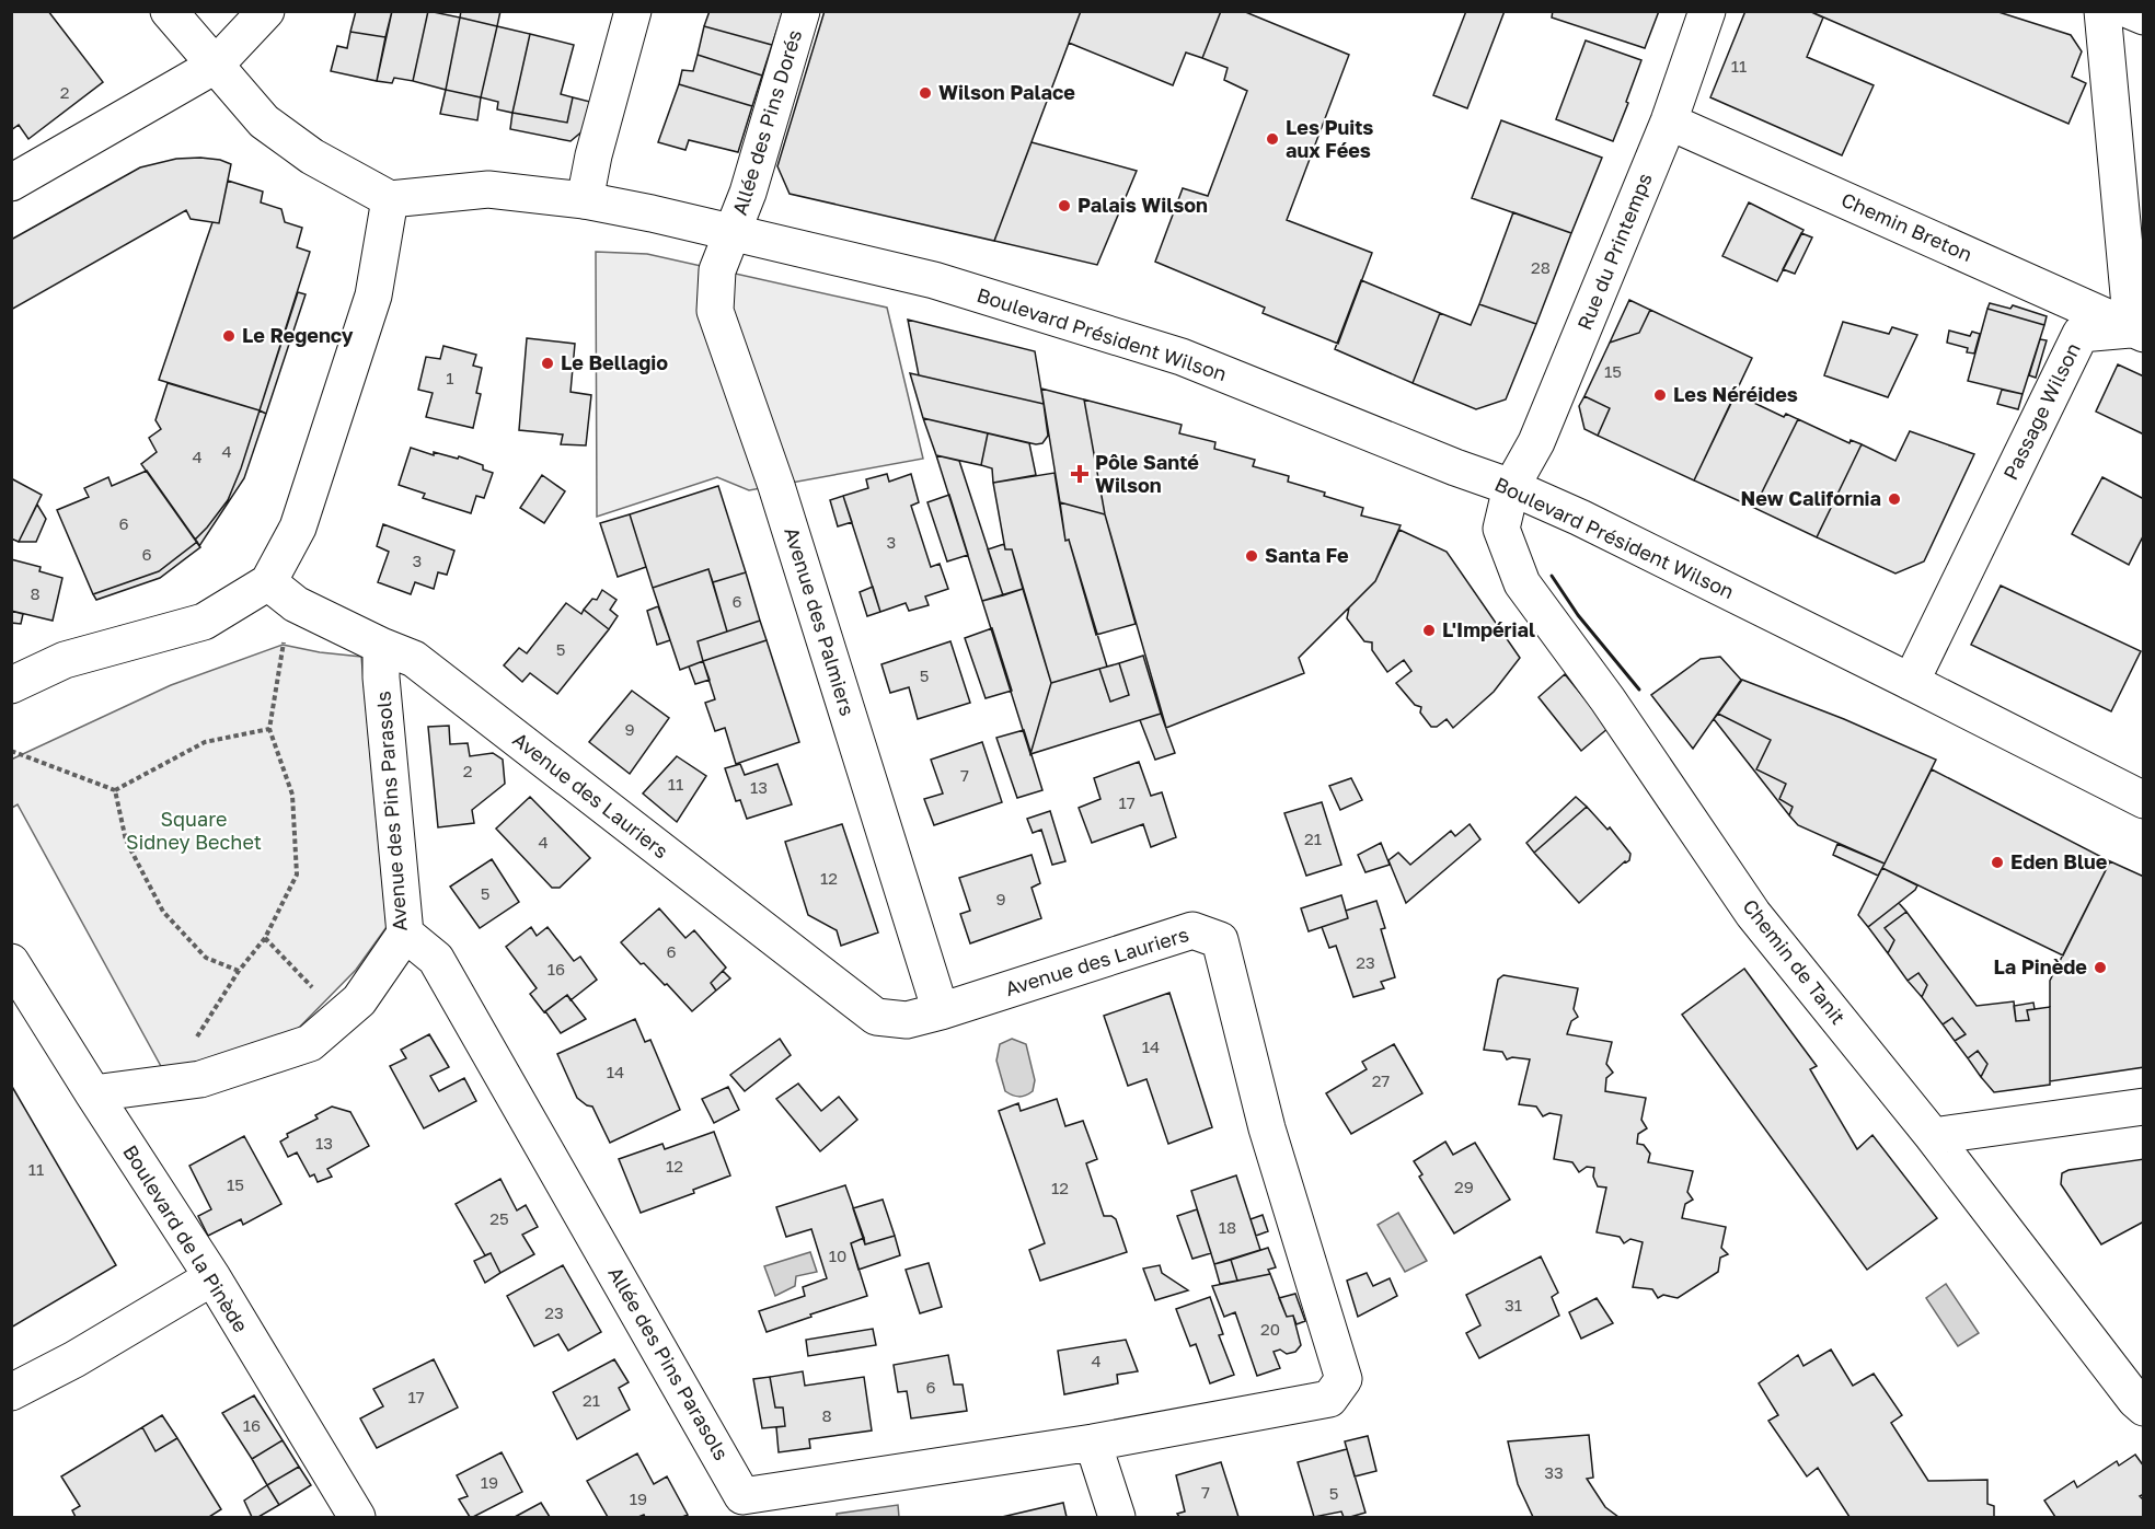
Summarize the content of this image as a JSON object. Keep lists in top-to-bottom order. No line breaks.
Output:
{"streets":{"street":["Allée des Pins Dorés","Chemin Breton","Rue du Printemps","Boulevard Président Wilson","Passage Wilson","Avenue des Palmiers","Avenue des Lauriers","Avenue des Pins Parasols","Chemin de Tanit","Boulevard de la Pinède","Allée des Pins Parasols"]},"crossings":[["Allée des Pins Dorés","Boulevard Président Wilson"],["Allée des Pins Dorés","Avenue des Palmiers"],["Chemin Breton","Rue du Printemps"],["Chemin Breton","Passage Wilson"],["Rue du Printemps","Boulevard Président Wilson"],["Rue du Printemps","Chemin de Tanit"],["Boulevard Président Wilson","Passage Wilson"],["Boulevard Président Wilson","Avenue des Palmiers"],["Boulevard Président Wilson","Chemin de Tanit"],["Avenue des Palmiers","Avenue des Lauriers"],["Avenue des Lauriers","Avenue des Pins Parasols"],["Avenue des Lauriers","Allée des Pins Parasols"],["Avenue des Pins Parasols","Boulevard de la Pinède"],["Avenue des Pins Parasols","Allée des Pins Parasols"]],"parks":["Square Sidney Bechet"],"places":{"other":["Wilson Palace","Les Puits aux Fées","Palais Wilson","Le Regency","Le Bellagio","Les Néréides","New California","Santa Fe","L'Impérial","Eden Blue","La Pinède"],"health":["Pôle Santé Wilson"]},"house_numbers":["11","2","28","15","1","4","4","6","3","6","3","8","6","5","5","9","2","7","11","13","17","21","4","12","5","9","6","23","16","14","14","27","13","12","11","15","29","12","25","18","10","31","23","20","4","6","17","21","8","16","33","19","7","5","19"]}
